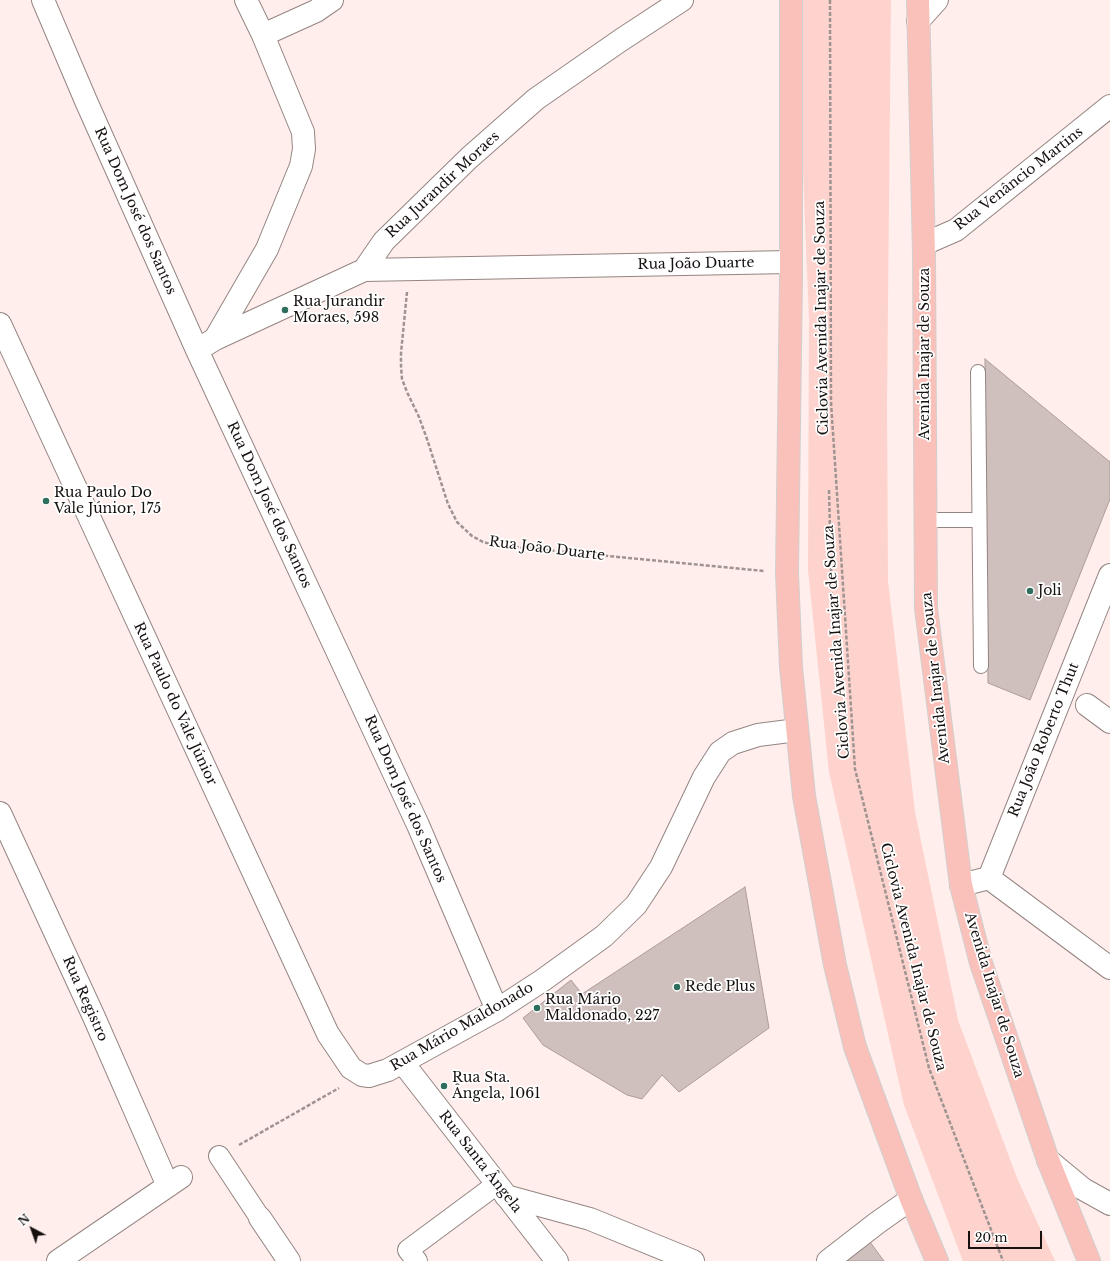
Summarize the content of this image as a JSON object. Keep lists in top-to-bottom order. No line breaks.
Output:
{"streets":{"main road":["Avenida Inajar de Souza"],"street":["Rua Venâncio Martins","Rua Jurandir Moraes","Rua Dom José dos Santos","Rua João Duarte","Rua Paulo do Vale Júnior","Rua João Roberto Thut","Rua Registro","Rua Mário Maldonado","Rua Santa Ângela"],"path":["Ciclovia Avenida Inajar de Souza"]},"crossings":[["Rua Venâncio Martins","Avenida Inajar de Souza"],["Rua Jurandir Moraes","Rua João Duarte"],["Rua Dom José dos Santos","Rua Mário Maldonado"],["Rua Paulo do Vale Júnior","Rua Mário Maldonado"],["Rua Mário Maldonado","Rua Santa Ângela"]],"places":["Rua Jurandir Moraes, 598","Rua Paulo Do Vale Júnior, 175","Joli","Rede Plus","Rua Mário Maldonado, 227","Rua Sta. Ângela, 1061"],"scale_bar":"20 m","north":"top left"}
